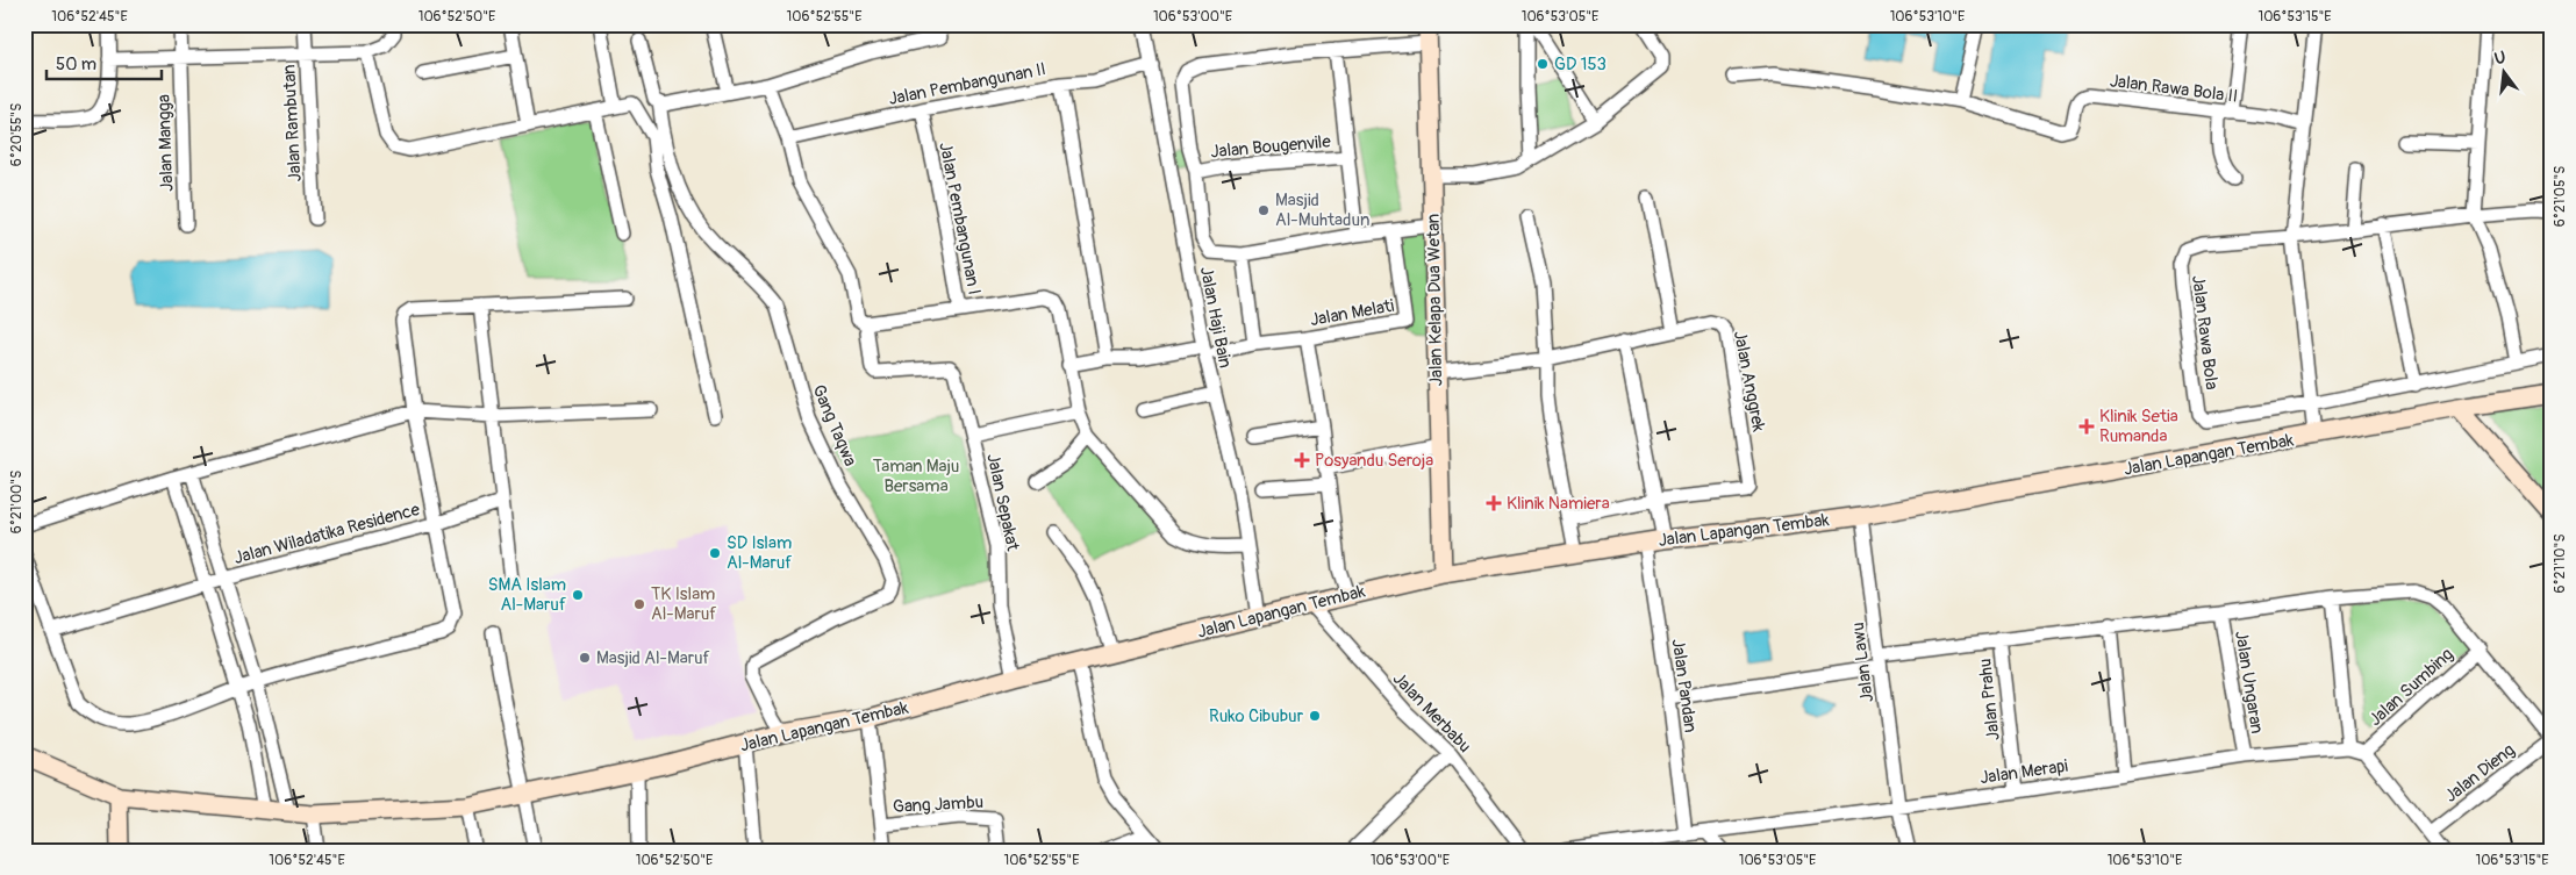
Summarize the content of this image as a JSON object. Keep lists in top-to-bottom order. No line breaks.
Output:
{"streets":{"street":["Jalan Pembangunan II","Jalan Rawa Bola II","Jalan Rambutan","Jalan Mangga","Jalan Bougenvile","Jalan Pembangunan I","Jalan Kelapa Dua Wetan","Jalan Melati","Jalan Haji Bain","Jalan Rawa Bola","Jalan Anggrek","Gang Taqwa","Jalan Lapangan Tembak","Jalan Sepakat","Jalan Wiladatika Residence","Jalan Lawu","Jalan Ungaran","Jalan Pandan","Jalan Sumbing","Jalan Prahu","Jalan Merbabu","Jalan Merapi","Jalan Dieng","Gang Jambu"]},"crossings":[["Jalan Pembangunan II","Jalan Pembangunan I"],["Jalan Pembangunan II","Jalan Haji Bain"],["Jalan Bougenvile","Jalan Kelapa Dua Wetan"],["Jalan Pembangunan I","Jalan Haji Bain"],["Jalan Pembangunan I","Jalan Sepakat"],["Jalan Kelapa Dua Wetan","Jalan Anggrek"],["Jalan Kelapa Dua Wetan","Jalan Lapangan Tembak"],["Jalan Haji Bain","Jalan Lapangan Tembak"],["Gang Taqwa","Jalan Lapangan Tembak"],["Jalan Lapangan Tembak","Jalan Sepakat"],["Jalan Lapangan Tembak","Jalan Wiladatika Residence"],["Jalan Lapangan Tembak","Jalan Lawu"],["Jalan Lapangan Tembak","Jalan Pandan"],["Jalan Lapangan Tembak","Jalan Merbabu"],["Jalan Lawu","Jalan Merapi"],["Jalan Ungaran","Jalan Merapi"],["Jalan Pandan","Jalan Merapi"],["Jalan Sumbing","Jalan Merapi"],["Jalan Prahu","Jalan Merapi"]],"parks":["Taman Maju Bersama"],"places":{"other":["GD 153","Masjid Al-Muhtadun","SD Islam Al-Maruf","SMA Islam Al-Maruf","TK Islam Al-Maruf","Masjid Al-Maruf","Ruko Cibubur"],"health":["Klinik Setia Rumanda","Posyandu Seroja","Klinik Namiera"]},"scale_bar":"50 m","north":"top","coordinates":["106°52'45\"E","106°52'50\"E","106°52'55\"E","106°53'00\"E","106°53'05\"E","106°53'10\"E","106°53'15\"E","6°20'55\"S","6°21'05\"S","6°21'00\"S","6°21'10\"S"]}
